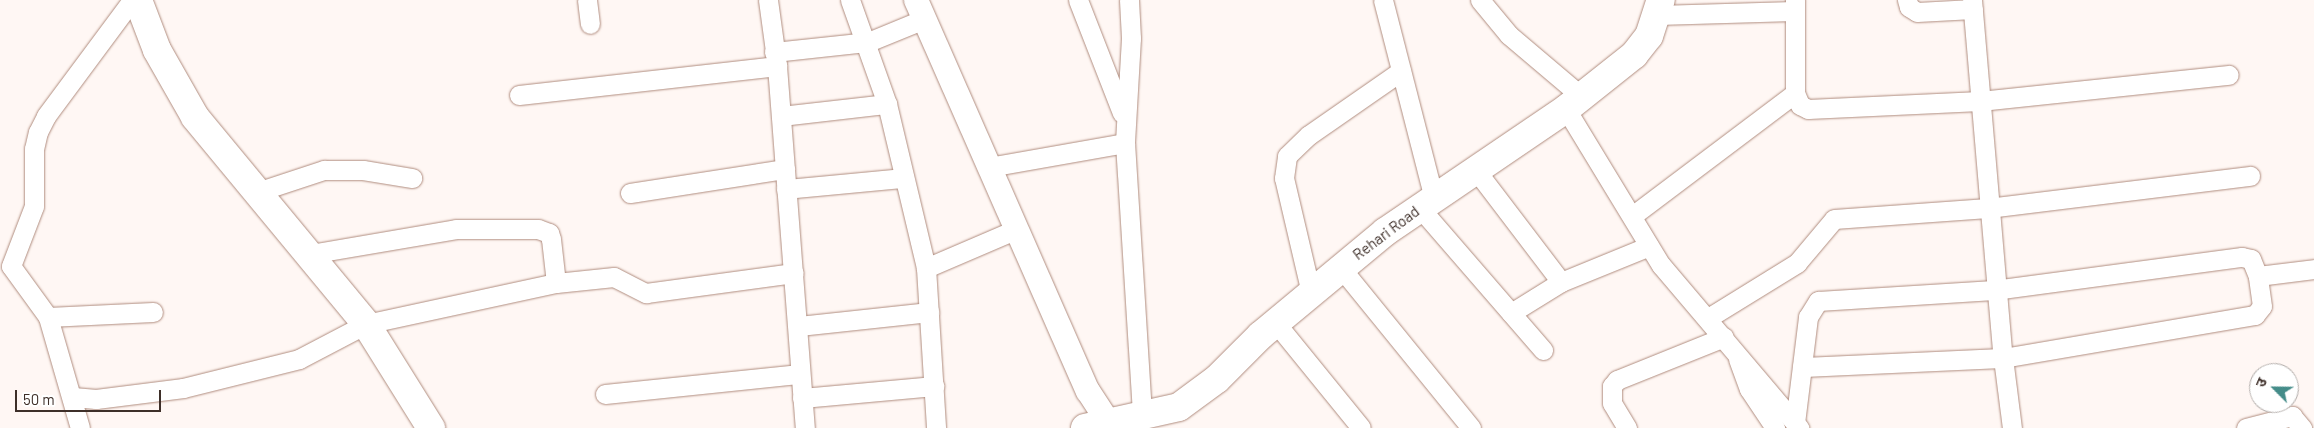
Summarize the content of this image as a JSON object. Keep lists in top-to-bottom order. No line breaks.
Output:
{"streets":{"main road":["Rehari Road"]},"scale_bar":"50 m","north":"top left"}
